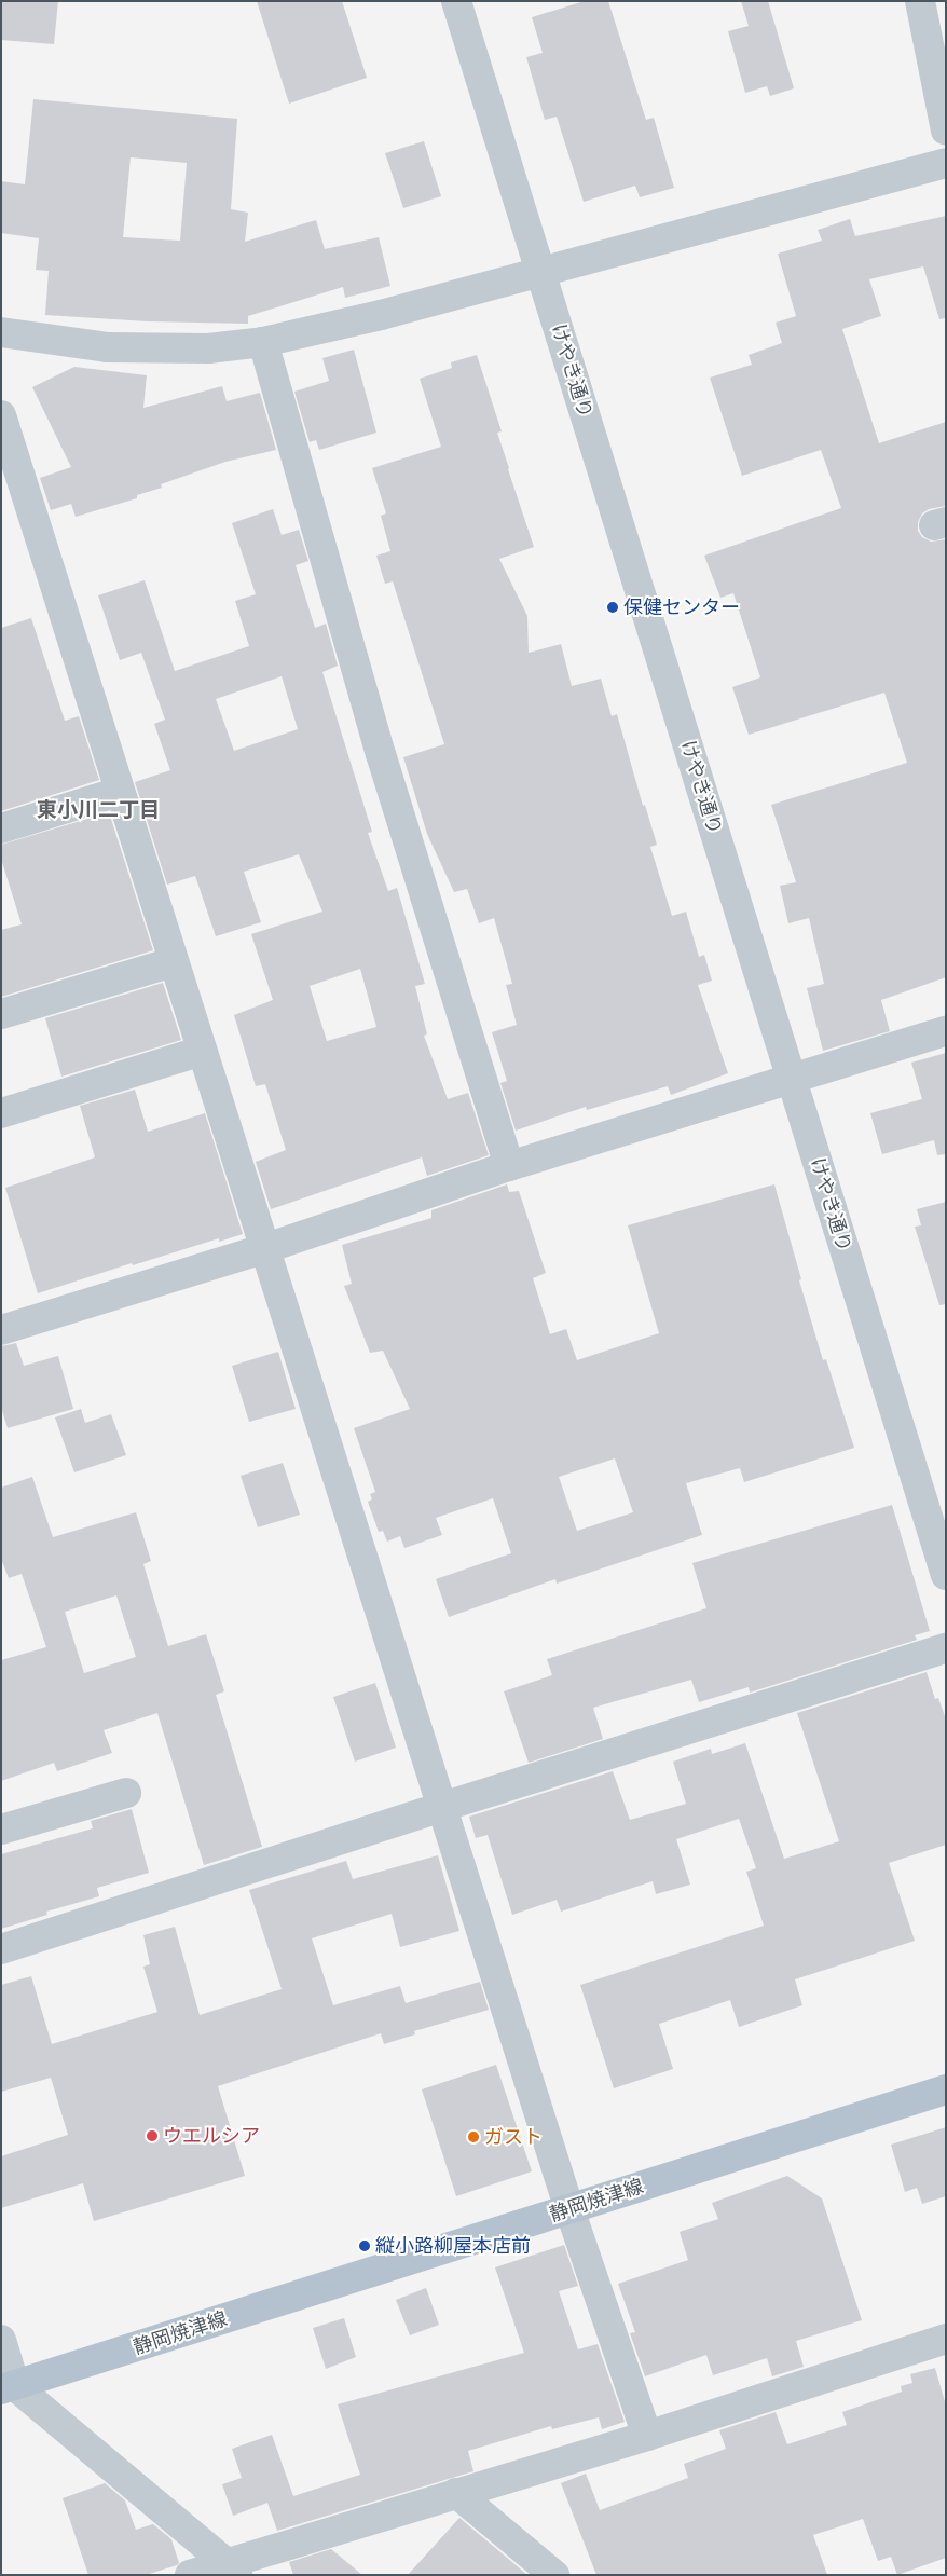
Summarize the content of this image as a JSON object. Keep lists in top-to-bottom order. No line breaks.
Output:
{"streets":{"main road":["静岡焼津線"],"street":["けやき通り"]},"districts":["東小川二丁目"],"places":["保健センター","ウエルシア","ガスト","縦小路柳屋本店前"]}
